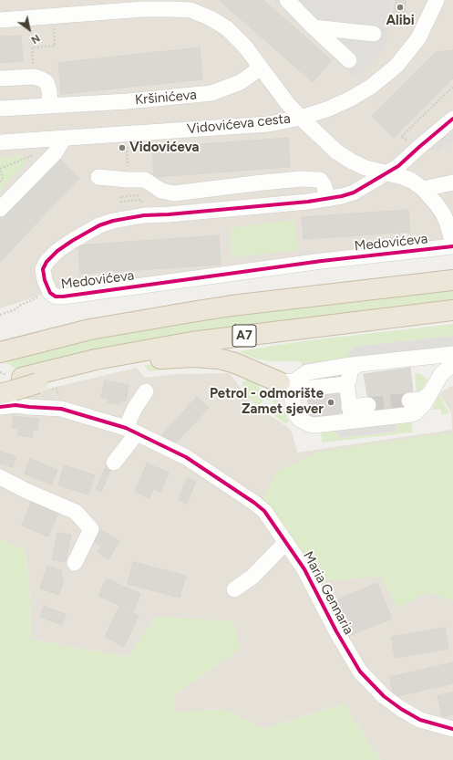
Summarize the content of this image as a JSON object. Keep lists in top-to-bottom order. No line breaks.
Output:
{"streets":{"highway":["A7"],"street":["Kršinićeva","Vidovićeva cesta","Medovićeva","Maria Gennaria"]},"crossings":[["Vidovićeva cesta","Medovićeva"]],"places":["Alibi","Vidovićeva","Petrol - odmorište Zamet sjever"],"north":"bottom right"}
